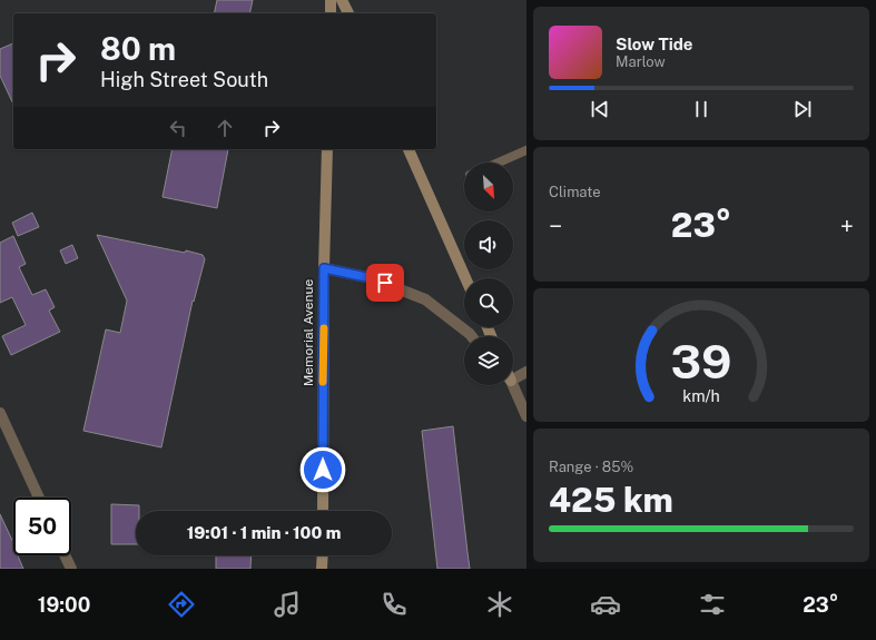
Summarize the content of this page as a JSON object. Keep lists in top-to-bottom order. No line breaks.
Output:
{"streets":{"main road":["Memorial Avenue"]},"north":"bottom right","page":{"turn":["80 m","High Street South"],"song":["Slow Tide","Marlow"],"tile":["Climate",["Range · 85%","425 km"]],"heat":["−","23°","+"],"limit":"50","trip":"19:01 · 1 min · 100 m","tabs":["19:00","23°"],"gauge":["39","km/h"]}}
